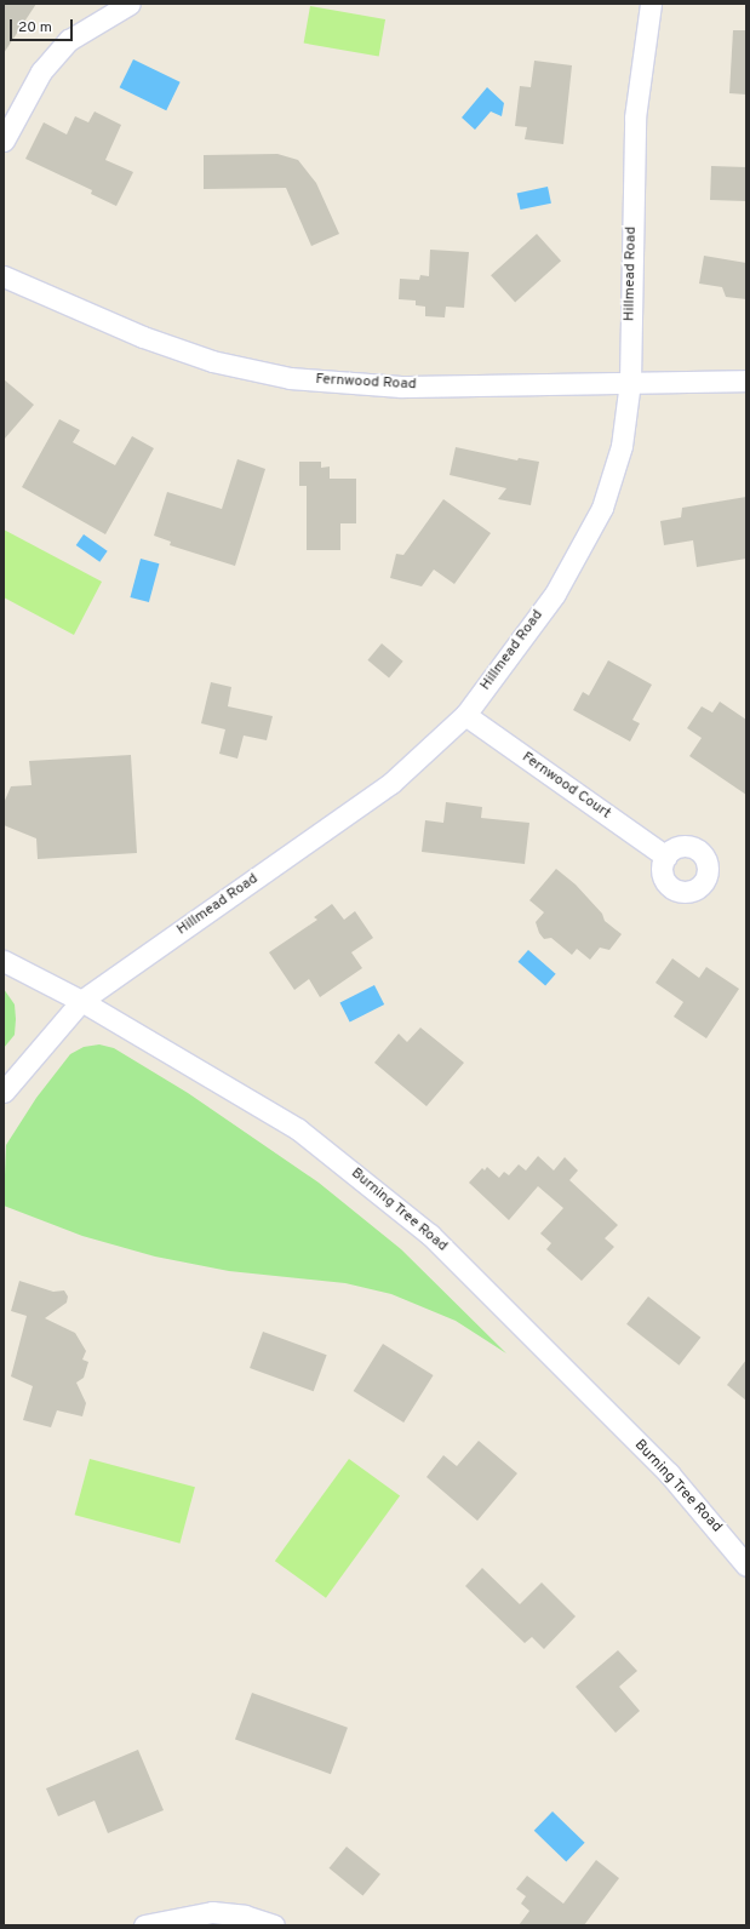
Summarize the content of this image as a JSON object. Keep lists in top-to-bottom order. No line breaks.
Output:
{"streets":{"street":["Hillmead Road","Fernwood Road","Fernwood Court","Burning Tree Road"]},"crossings":[["Hillmead Road","Fernwood Road"],["Hillmead Road","Fernwood Court"],["Hillmead Road","Burning Tree Road"]],"scale_bar":"20 m"}
